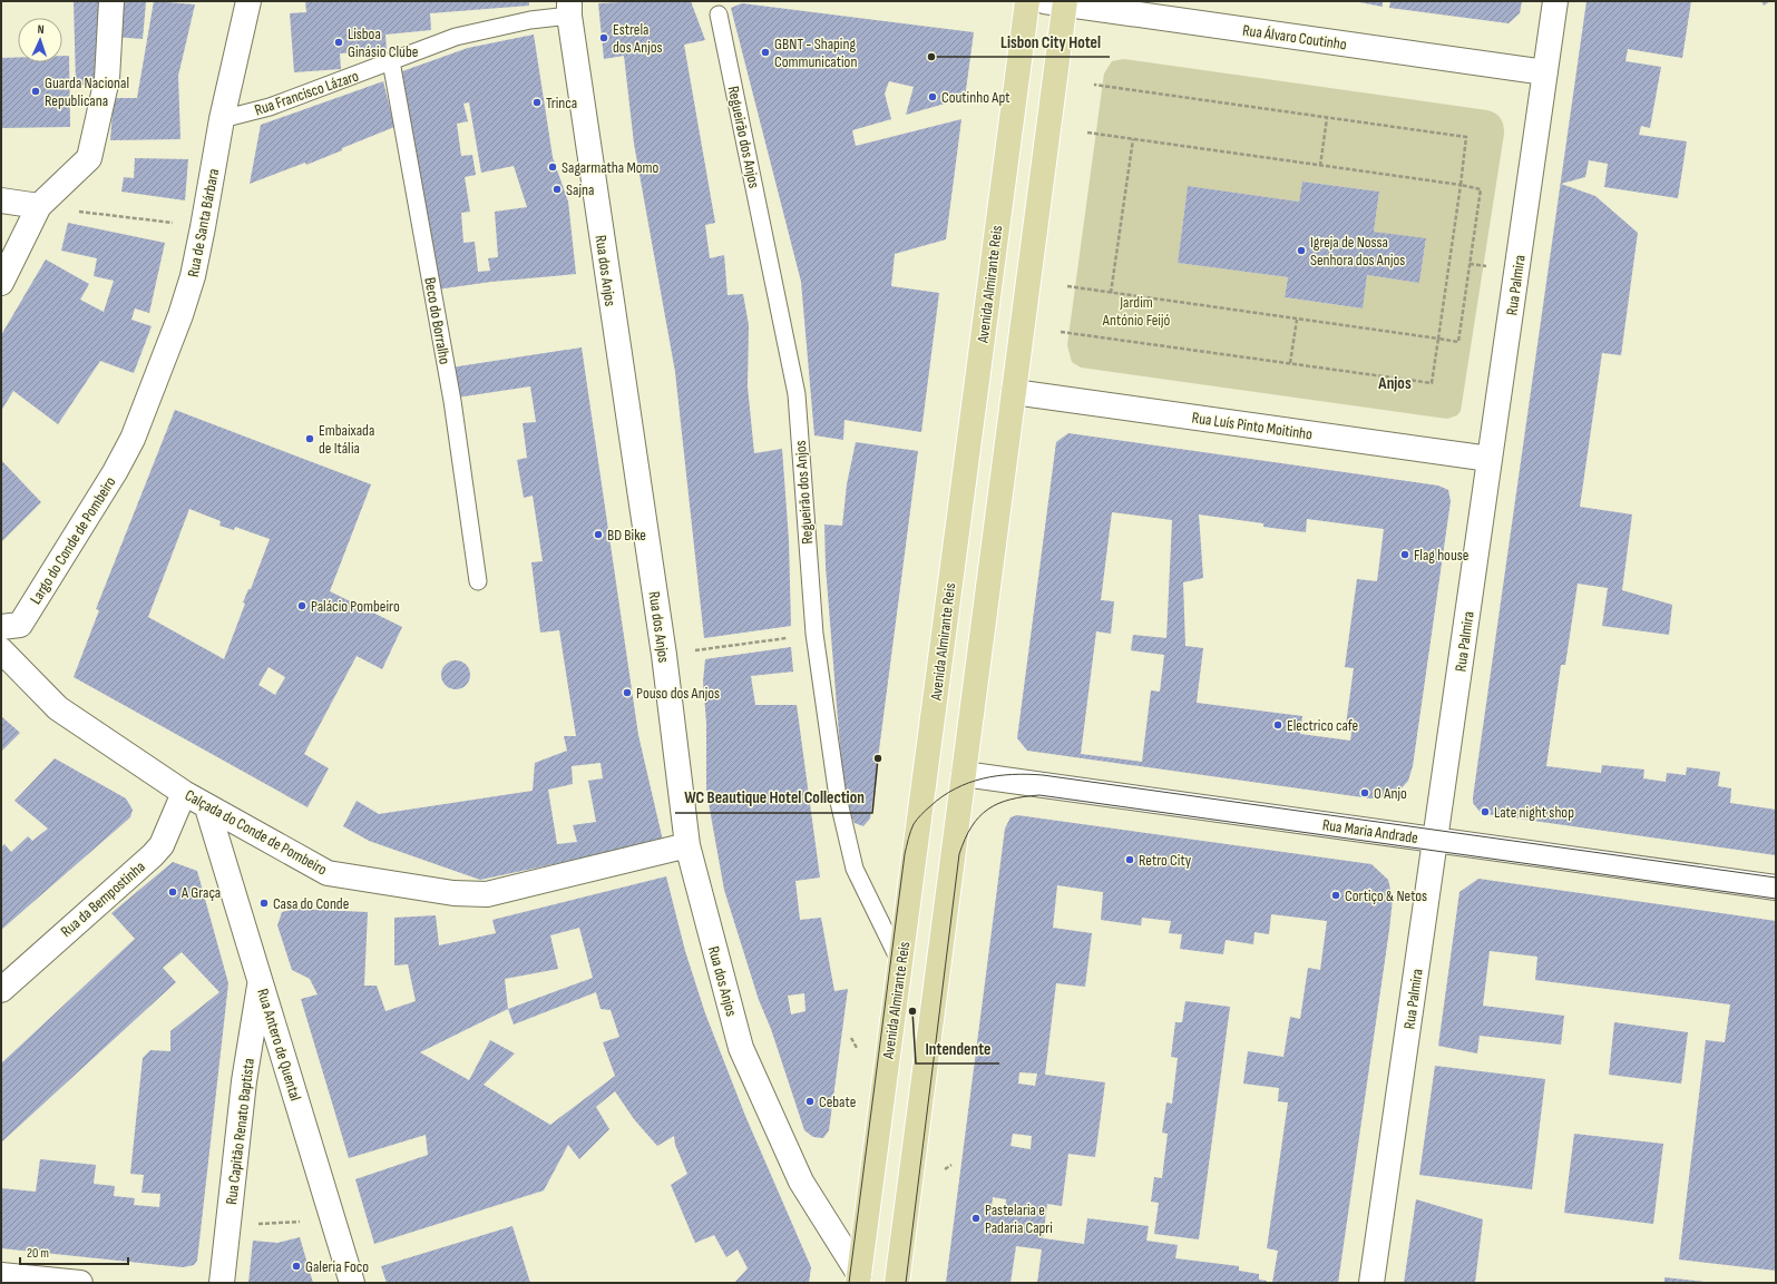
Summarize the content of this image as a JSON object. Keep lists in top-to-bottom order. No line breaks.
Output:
{"streets":{"main road":["Avenida Almirante Reis"],"street":["Rua Álvaro Coutinho","Rua de Santa Bárbara","Rua dos Anjos","Rua Palmira","Rua Luís Pinto Moitinho","Largo do Conde de Pombeiro","Rua Maria Andrade","Calçada do Conde de Pombeiro","Rua da Bempostinha","Rua Antero de Quental","Rua Capitão Renato Baptista"],"lane":["Rua Francisco Lázaro","Regueirão dos Anjos","Beco do Borralho"]},"crossings":[["Rua Álvaro Coutinho","Rua Palmira"],["Rua Francisco Lázaro","Rua de Santa Bárbara"],["Rua Francisco Lázaro","Rua dos Anjos"],["Rua Francisco Lázaro","Beco do Borralho"],["Regueirão dos Anjos","Avenida Almirante Reis"],["Rua de Santa Bárbara","Largo do Conde de Pombeiro"],["Rua dos Anjos","Avenida Almirante Reis"],["Rua dos Anjos","Calçada do Conde de Pombeiro"],["Rua Palmira","Rua Luís Pinto Moitinho"],["Rua Palmira","Rua Maria Andrade"],["Calçada do Conde de Pombeiro","Rua da Bempostinha"],["Calçada do Conde de Pombeiro","Rua Antero de Quental"],["Rua Antero de Quental","Rua Capitão Renato Baptista"]],"districts":["Anjos"],"parks":["Jardim António Feijó"],"places":["Estrela dos Anjos","Lisboa Ginásio Clube","GBNT - Shaping Communication","Lisbon City Hotel","Guarda Nacional Republicana","Coutinho Apt","Trinca","Sagarmatha Momo","Sajna","Igreja de Nossa Senhora dos Anjos","Embaixada de Itália","BD Bike","Flag house","Palácio Pombeiro","Pouso dos Anjos","Electrico cafe","WC Beautique Hotel Collection","O Anjo","Late night shop","Retro City","A Graça","Cortiço & Netos","Casa do Conde","Intendente","Cebate","Pastelaria e Padaria Capri","Galeria Foco"],"scale_bar":"20 m","north":"top"}
